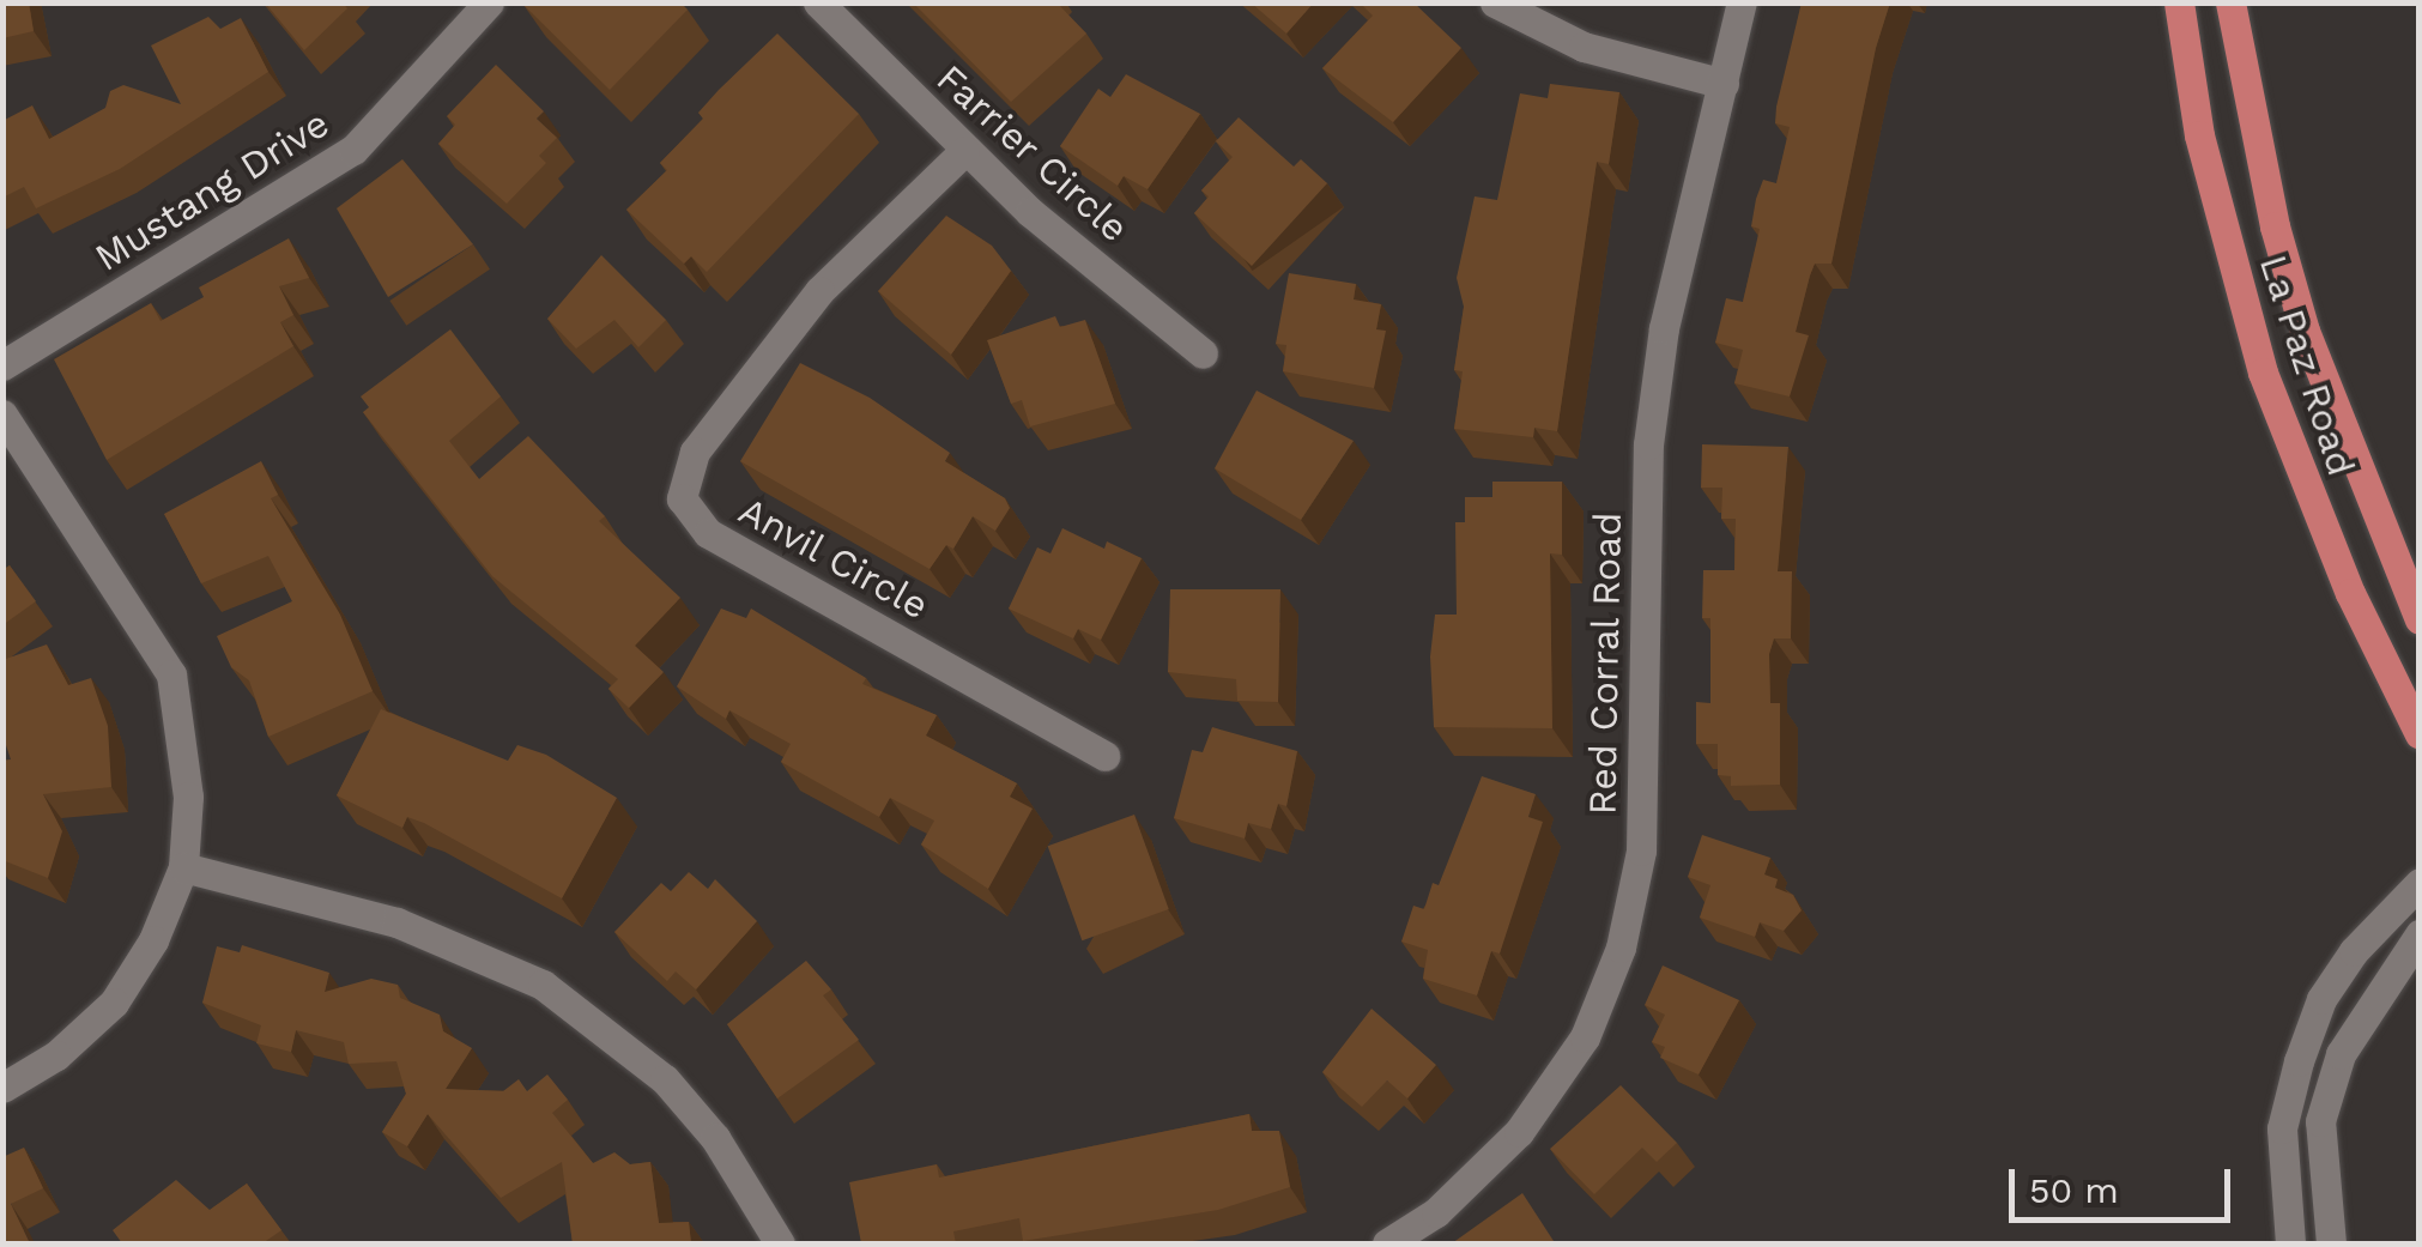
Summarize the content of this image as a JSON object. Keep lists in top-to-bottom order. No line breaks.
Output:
{"streets":{"main road":["La Paz Road"],"street":["Farrier Circle","Mustang Drive","Anvil Circle","Red Corral Road"]},"crossings":[["Farrier Circle","Anvil Circle"]],"scale_bar":"50 m"}
